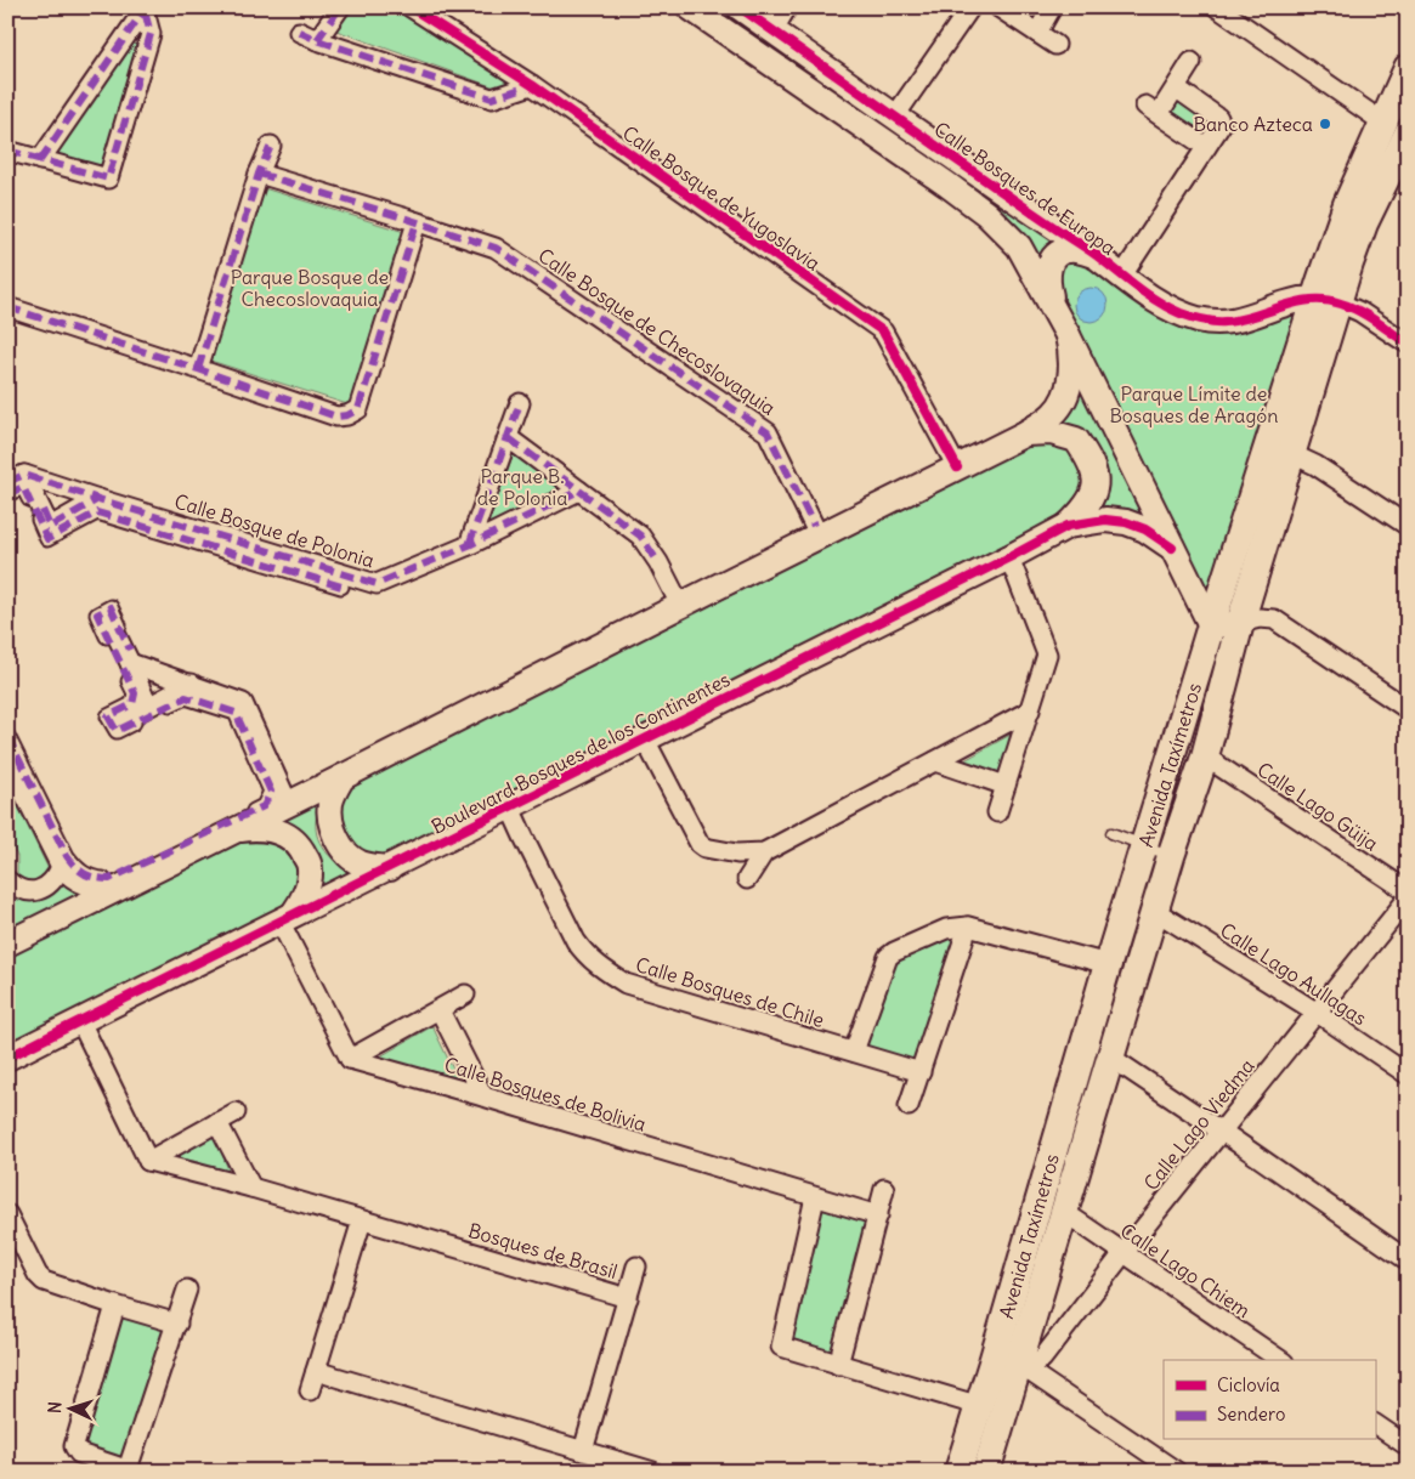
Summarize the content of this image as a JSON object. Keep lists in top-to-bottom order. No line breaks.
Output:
{"streets":{"main road":["Avenida Taxímetros"],"street":["Calle Bosques de Europa","Calle Bosque de Yugoslavia","Calle Bosque de Checoslovaquia","Calle Bosque de Polonia","Boulevard Bosques de los Continentes","Calle Lago Güija","Calle Lago Aullagas","Calle Bosques de Chile","Calle Bosques de Bolivia","Calle Lago Viedma","Bosques de Brasil","Calle Lago Chiem"]},"crossings":[["Calle Bosques de Europa","Avenida Taxímetros"],["Boulevard Bosques de los Continentes","Calle Bosques de Chile"],["Avenida Taxímetros","Calle Lago Güija"],["Avenida Taxímetros","Calle Lago Aullagas"],["Avenida Taxímetros","Calle Lago Viedma"],["Avenida Taxímetros","Calle Lago Chiem"],["Calle Lago Aullagas","Calle Lago Viedma"],["Calle Lago Viedma","Calle Lago Chiem"]],"parks":["Parque Bosque de Checoslovaquia","Parque Límite de Bosques de Aragón","Parque B. de Polonia"],"places":["Banco Azteca"],"legend":["Ciclovía","Sendero"],"north":"left"}
